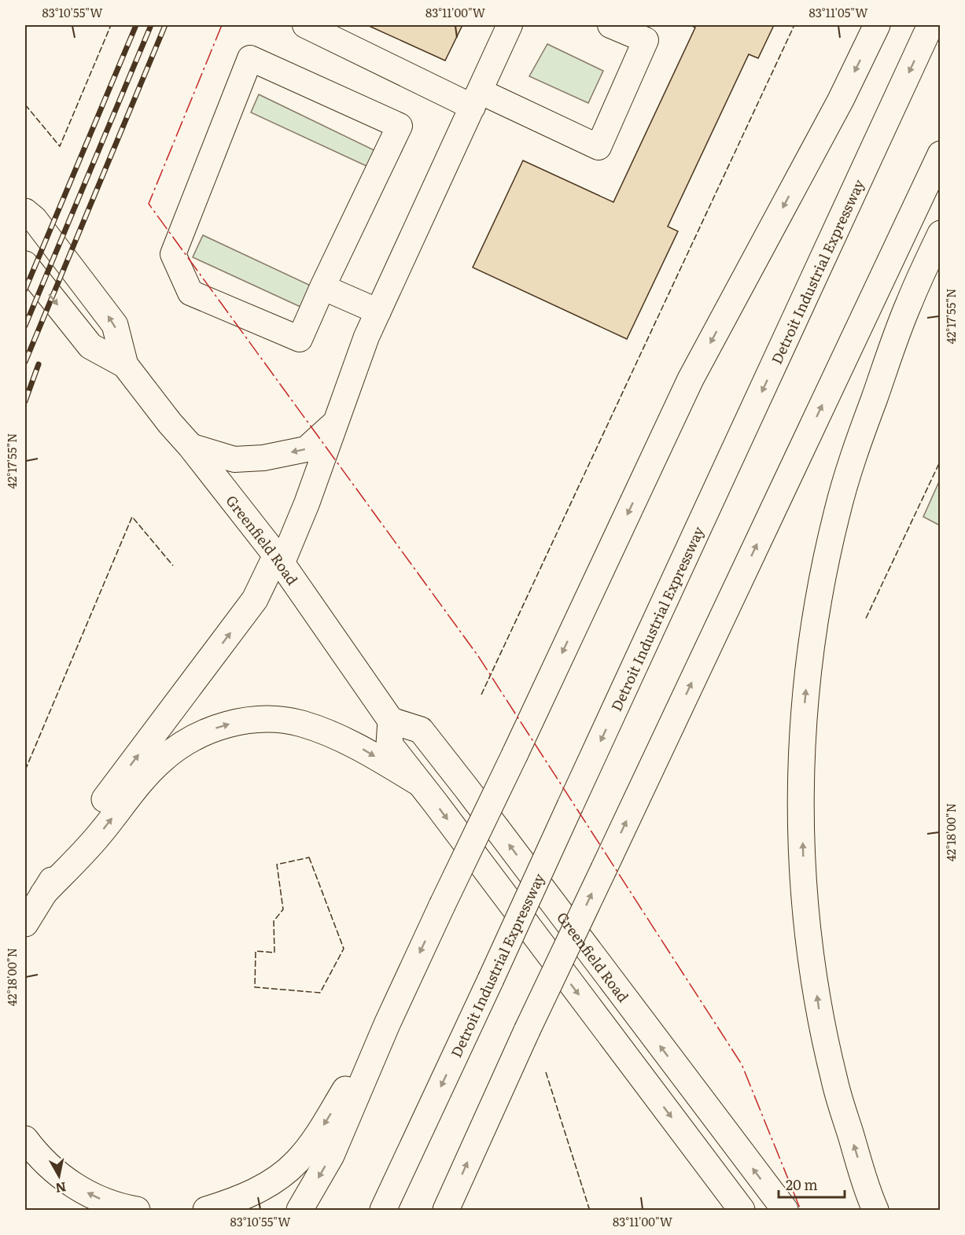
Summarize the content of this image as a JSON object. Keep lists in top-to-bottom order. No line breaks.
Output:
{"streets":{"main road":["Detroit Industrial Expressway","Greenfield Road"]},"scale_bar":"20 m","north":"bottom","coordinates":["83°10'55\"W","83°11'00\"W","83°11'05\"W","42°17'55\"N","42°18'00\"N"]}
